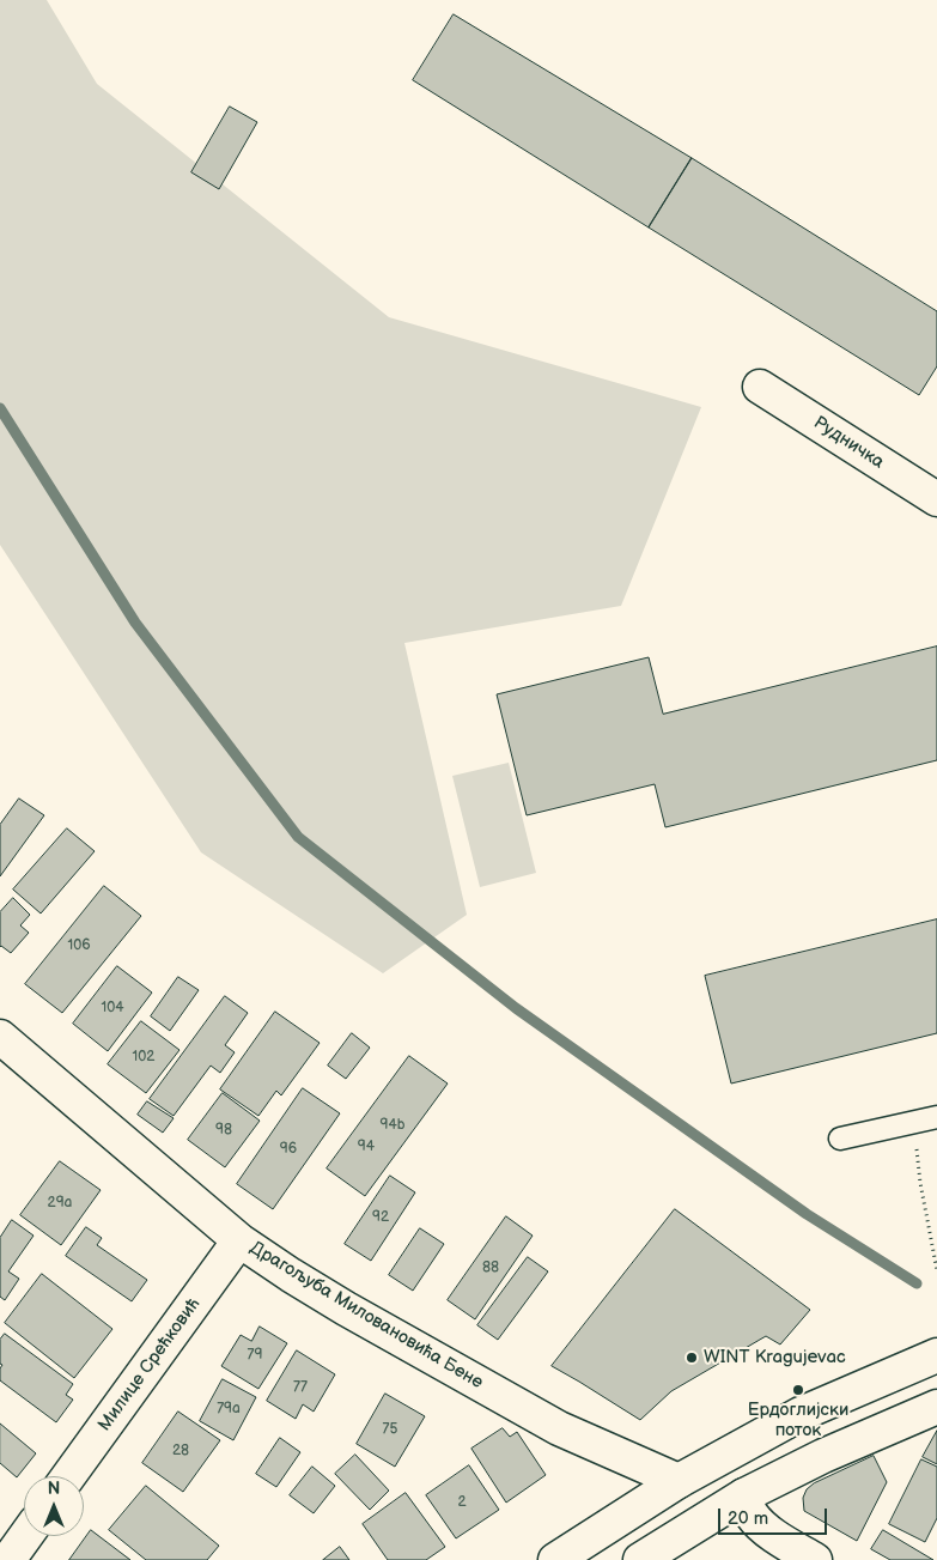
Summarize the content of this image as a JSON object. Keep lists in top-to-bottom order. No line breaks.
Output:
{"streets":{"street":["Рудничка","Драгољуба Миловановића Бене","Милице Срећковић"]},"crossings":[["Драгољуба Миловановића Бене","Милице Срећковић"]],"places":["WINT Kragujevac","Ердоглијски поток"],"house_numbers":["106","104","102","94b","98","94","96","29a","92","88","79","77","79a","75","28","2"],"scale_bar":"20 m","north":"top"}
